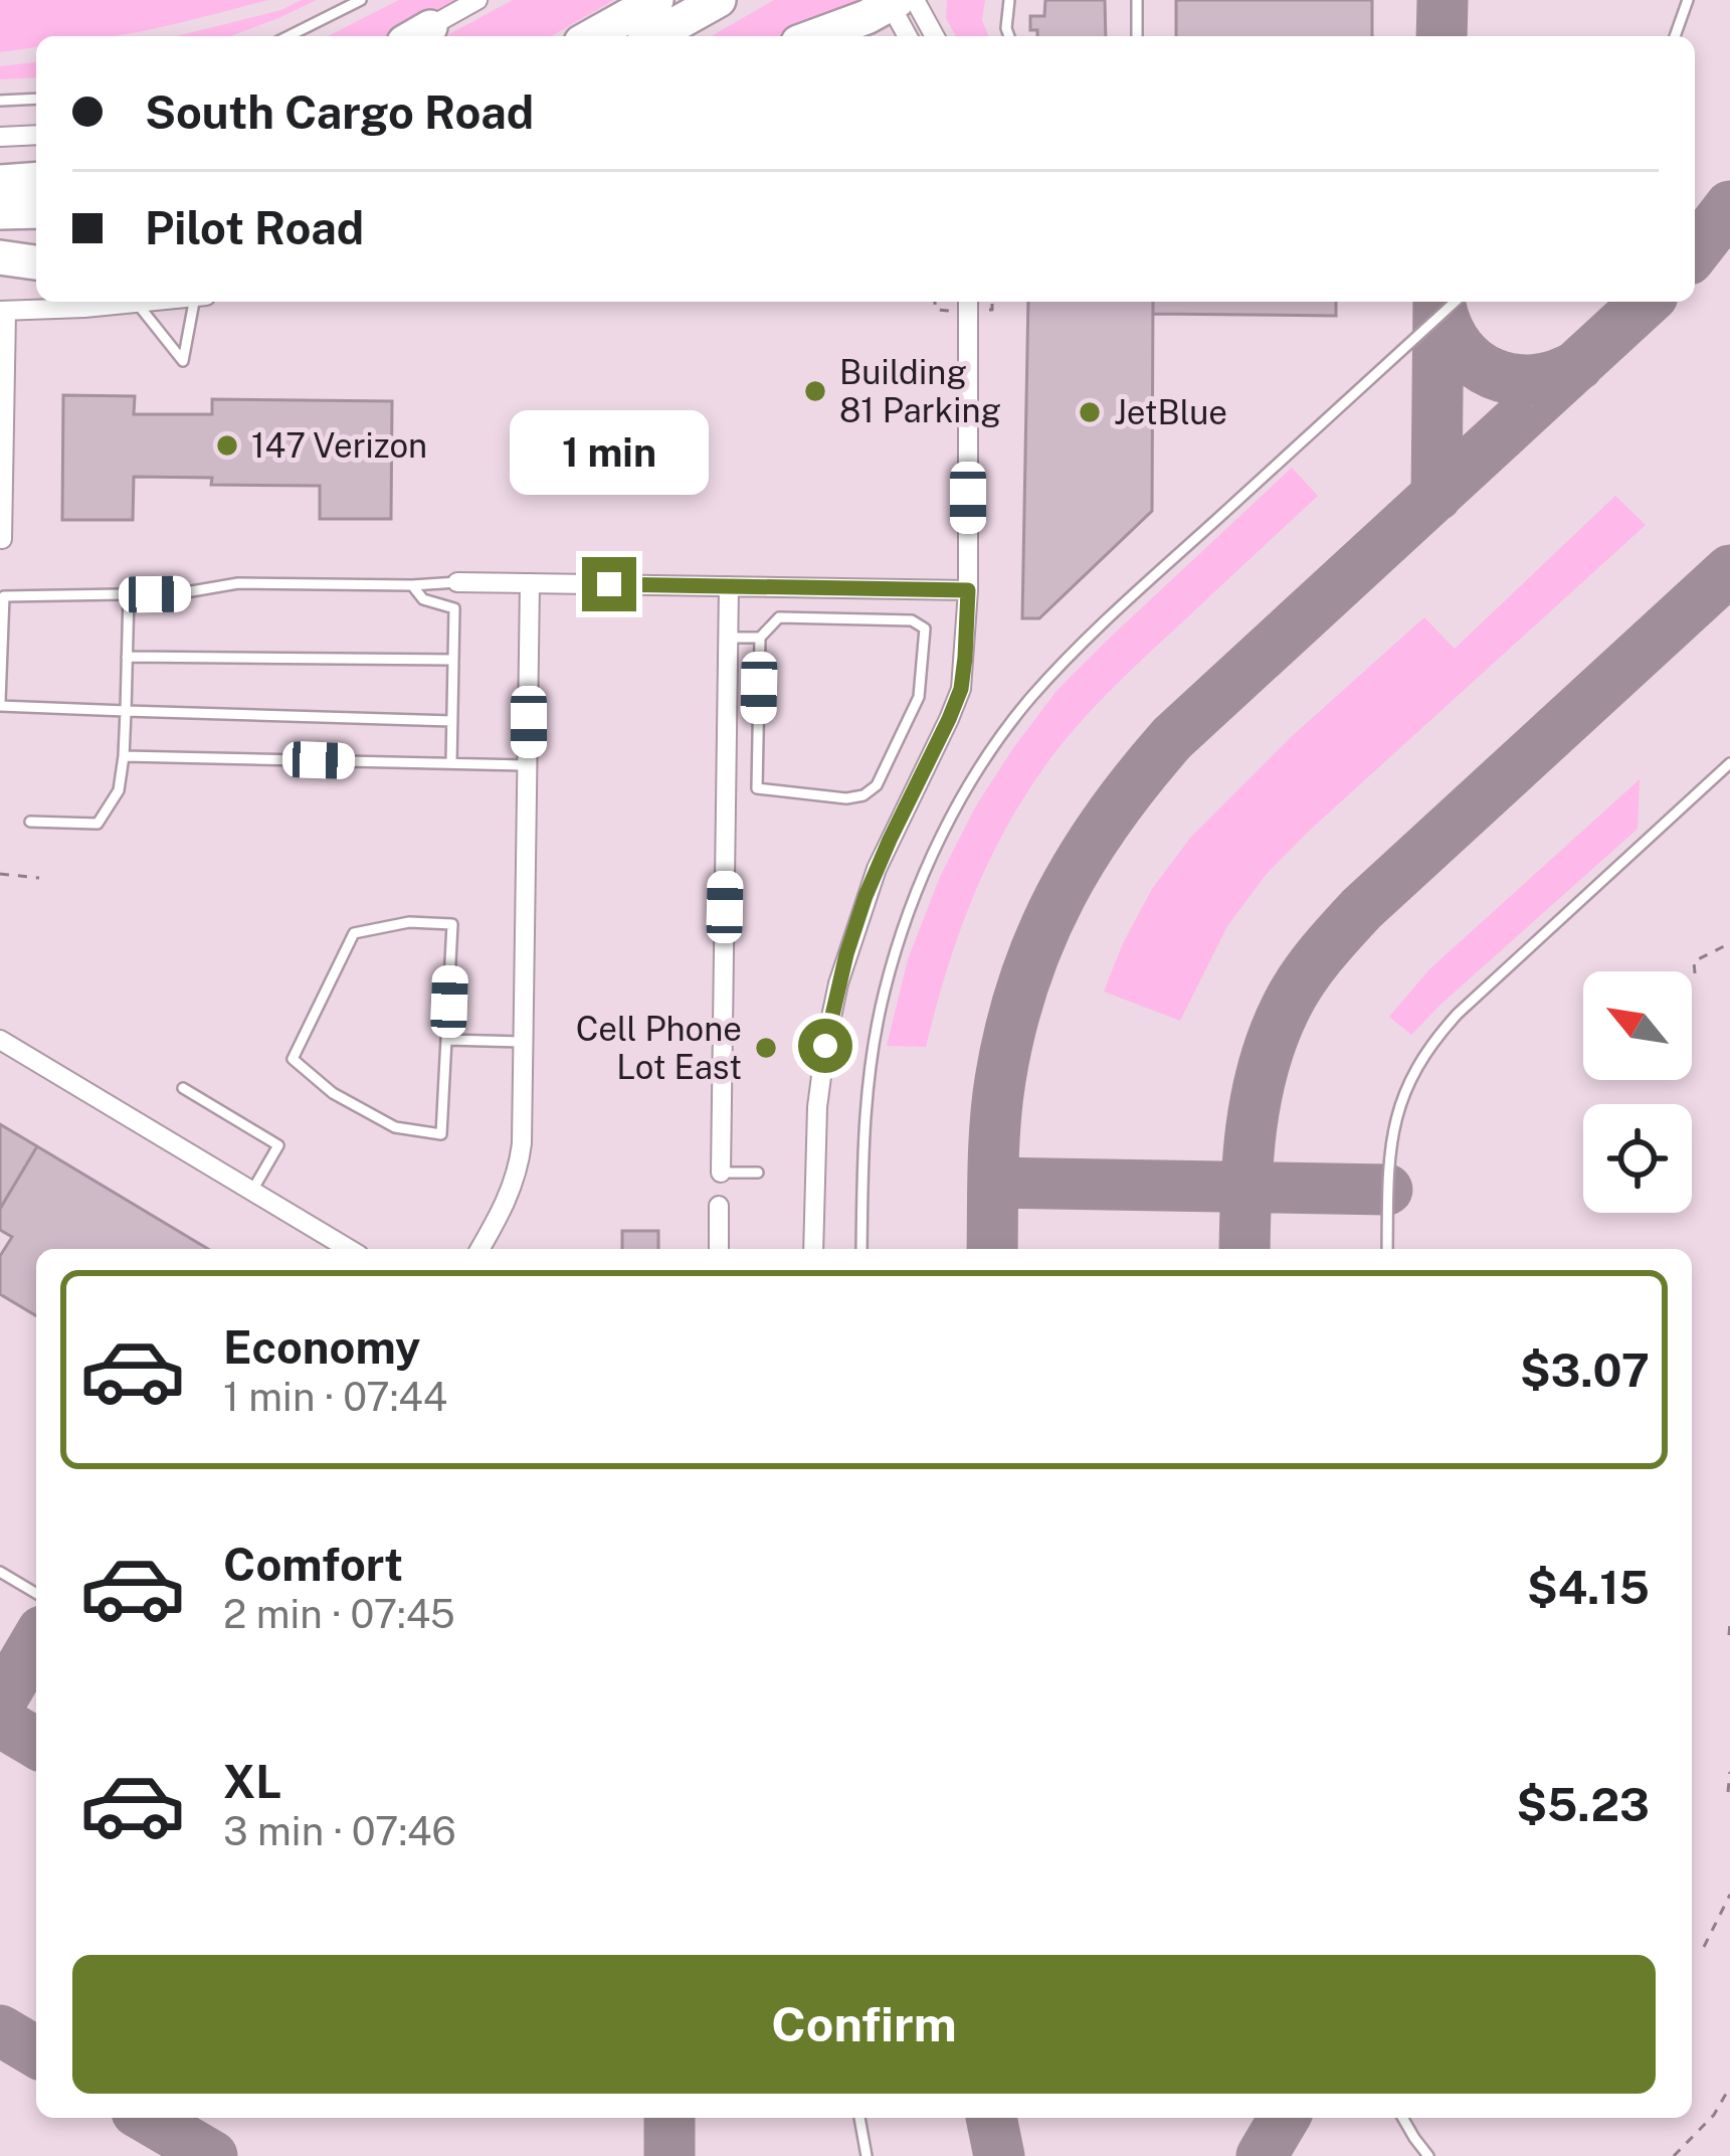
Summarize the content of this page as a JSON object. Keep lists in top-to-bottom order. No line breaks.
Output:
{"places":["Building 81 Parking","JetBlue","147 Verizon","Cell Phone Lot East"],"north":"top left","page":{"banner":["South Cargo Road","Pilot Road"],"bubble":"1 min","list":[{"name":"Economy","note":"1 min · 07:44","value":"$3.07"},{"name":"Comfort","note":"2 min · 07:45","value":"$4.15"},{"name":"XL","note":"3 min · 07:46","value":"$5.23"}],"buttons":"Confirm"}}
